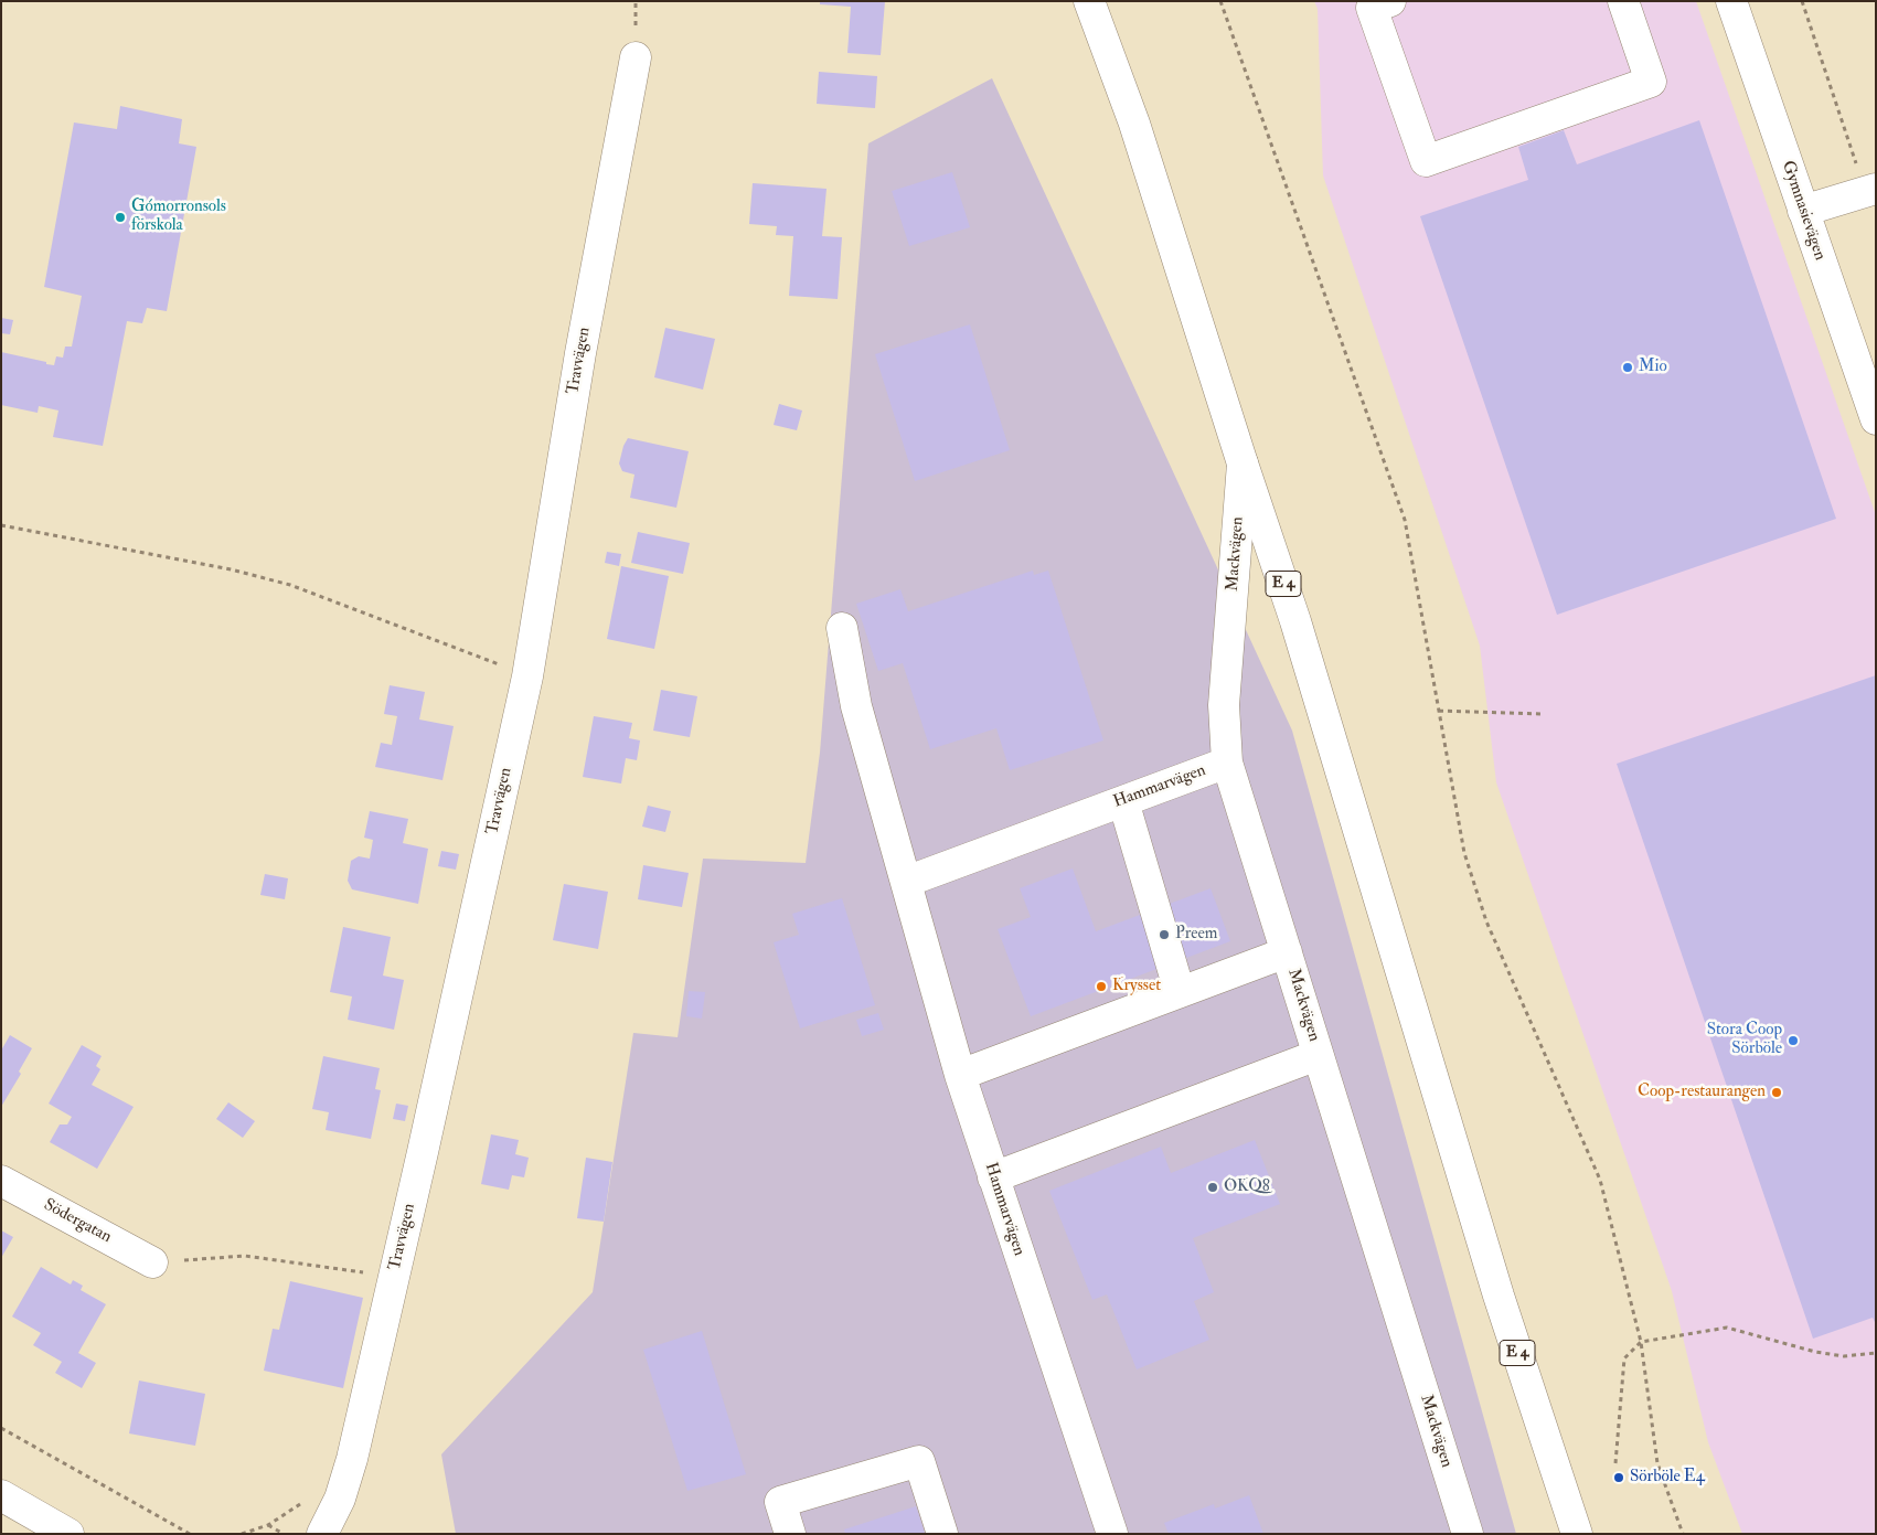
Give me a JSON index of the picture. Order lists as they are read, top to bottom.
{
  "streets": {
    "main road": [
      "Gymnasievägen",
      "Travvägen",
      "Mackvägen",
      "E 4",
      "Hammarvägen",
      "Södergatan"
    ]
  },
  "crossings": [
    ["Mackvägen", "E 4"],
    ["Mackvägen", "Hammarvägen"]
  ],
  "places": [
    "Gómorronsols förskola",
    "Mio",
    "Preem",
    "Krysset",
    "Stora Coop Sörböle",
    "Coop-restaurangen",
    "OKQ8",
    "Sörböle E4"
  ]
}
